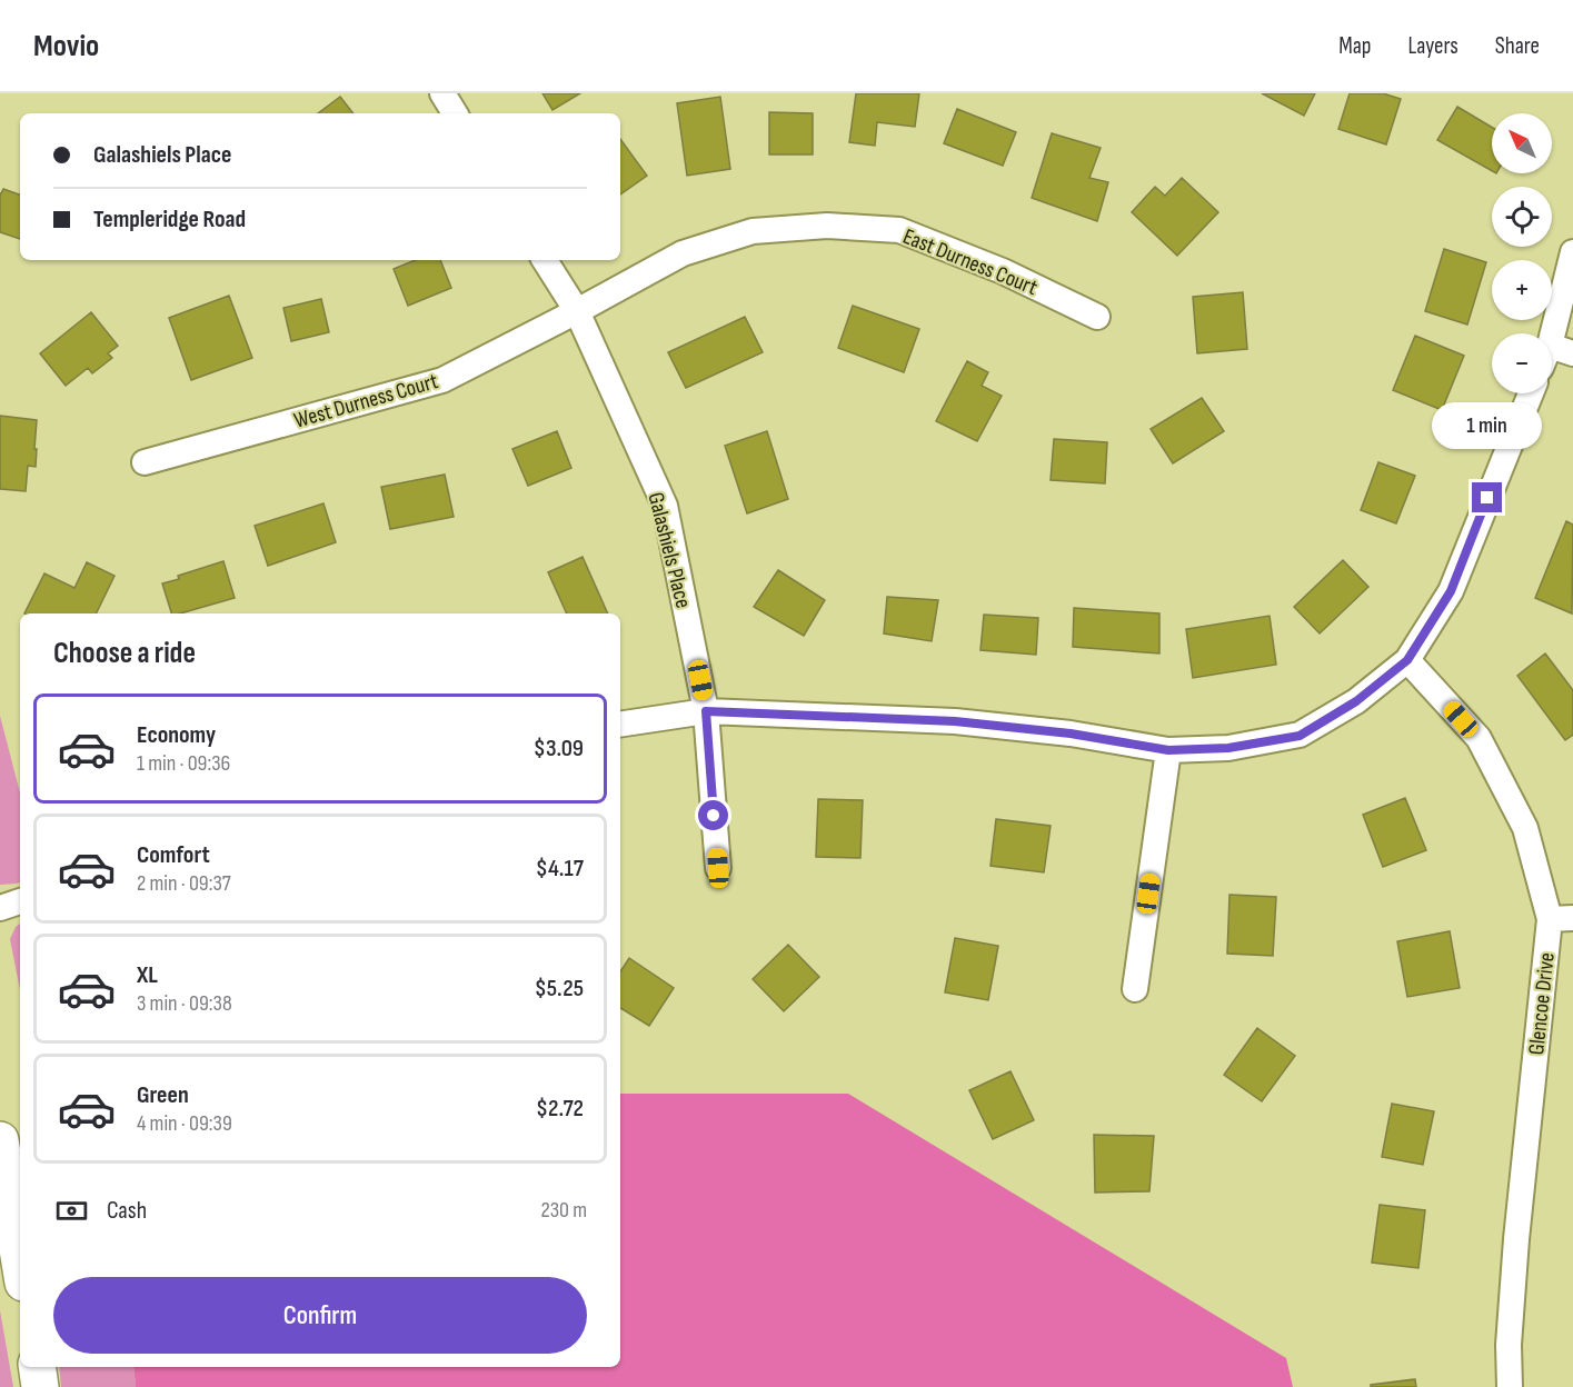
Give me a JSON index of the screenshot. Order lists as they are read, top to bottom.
{
  "streets": {
    "street": [
      "East Durness Court",
      "West Durness Court",
      "Galashiels Place",
      "Glencoe Drive"
    ]
  },
  "crossings": [
    ["East Durness Court", "West Durness Court"],
    ["East Durness Court", "Galashiels Place"],
    ["West Durness Court", "Galashiels Place"]
  ],
  "north": "top left",
  "page": {
    "header": "Movio",
    "nav": ["Map", "Layers", "Share"],
    "map_buttons": ["+", "−"],
    "banner": ["Galashiels Place", "Templeridge Road"],
    "bubble": "1 min",
    "heading": "Choose a ride",
    "list": [
      {
        "name": "Economy",
        "note": "1 min · 09:36",
        "value": "$3.09"
      },
      {
        "name": "Comfort",
        "note": "2 min · 09:37",
        "value": "$4.17"
      },
      {
        "name": "XL",
        "note": "3 min · 09:38",
        "value": "$5.25"
      },
      {
        "name": "Green",
        "note": "4 min · 09:39",
        "value": "$2.72"
      }
    ],
    "pay": ["Cash", "230 m"],
    "buttons": "Confirm"
  }
}
